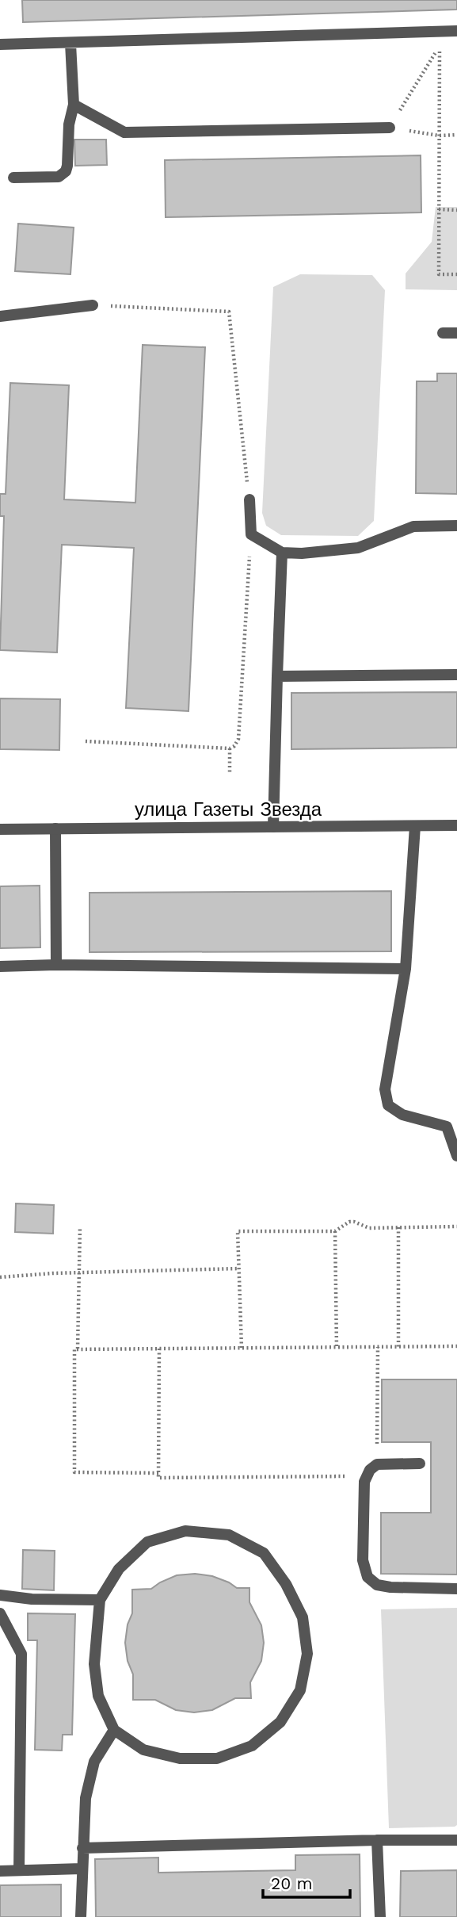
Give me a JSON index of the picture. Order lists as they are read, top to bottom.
{
  "streets": {
    "street": ["улица Газеты Звезда"]
  },
  "scale_bar": "20 m"
}
